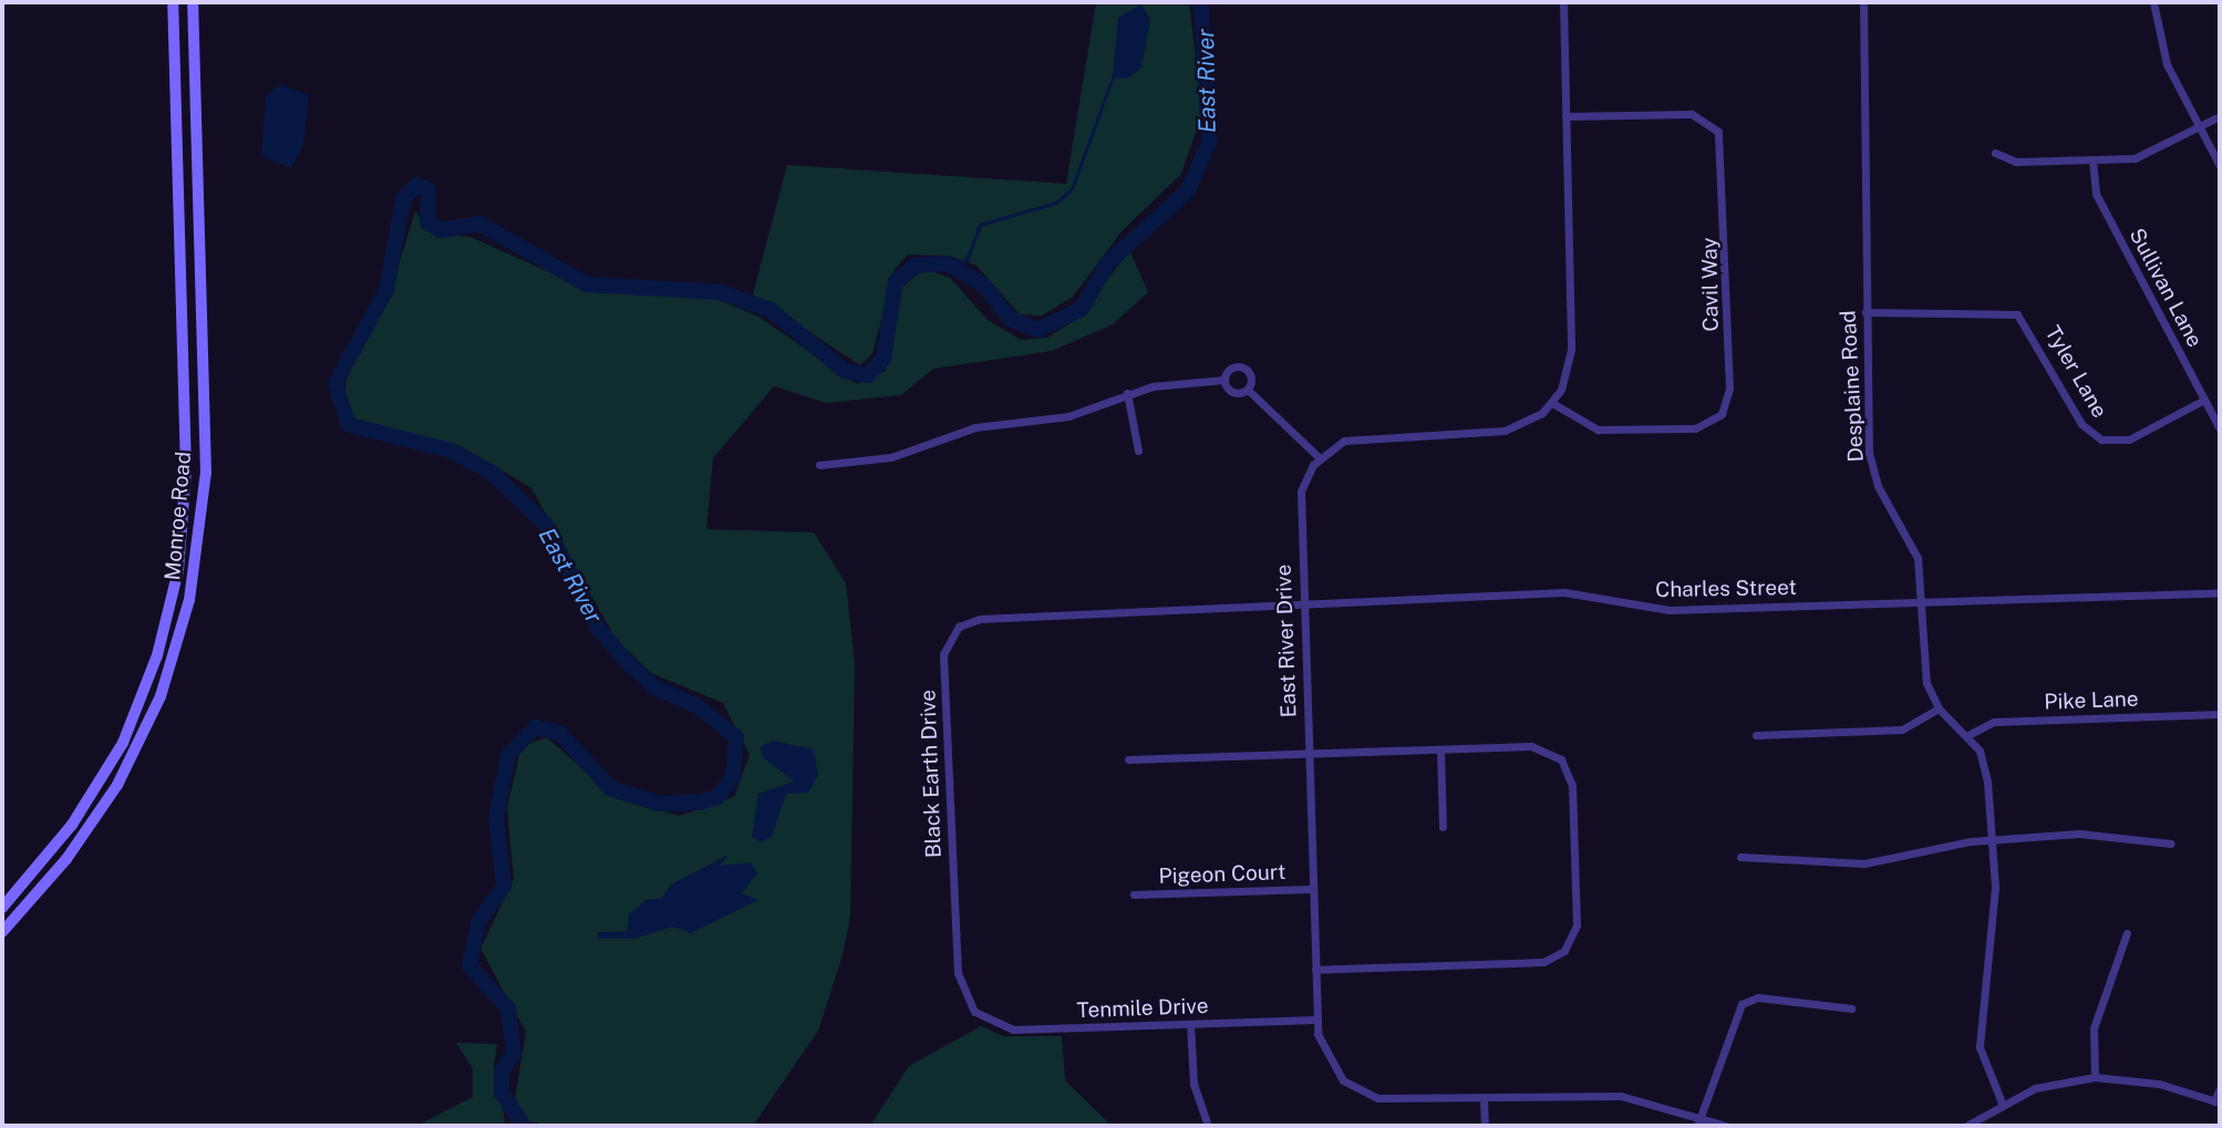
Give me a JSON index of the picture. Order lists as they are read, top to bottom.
{
  "streets": {
    "main road": ["Monroe Road"],
    "street": [
      "Cavil Way",
      "Sullivan Lane",
      "Tyler Lane",
      "Desplaine Road",
      "Charles Street",
      "East River Drive",
      "Pike Lane",
      "Black Earth Drive",
      "Pigeon Court",
      "Tenmile Drive"
    ]
  },
  "crossings": [
    ["Sullivan Lane", "Tyler Lane"],
    ["Tyler Lane", "Desplaine Road"],
    ["Desplaine Road", "Charles Street"],
    ["Desplaine Road", "Pike Lane"],
    ["Charles Street", "East River Drive"],
    ["Charles Street", "Black Earth Drive"],
    ["East River Drive", "Pigeon Court"],
    ["East River Drive", "Tenmile Drive"],
    ["Black Earth Drive", "Tenmile Drive"]
  ],
  "water": ["East River"]
}
